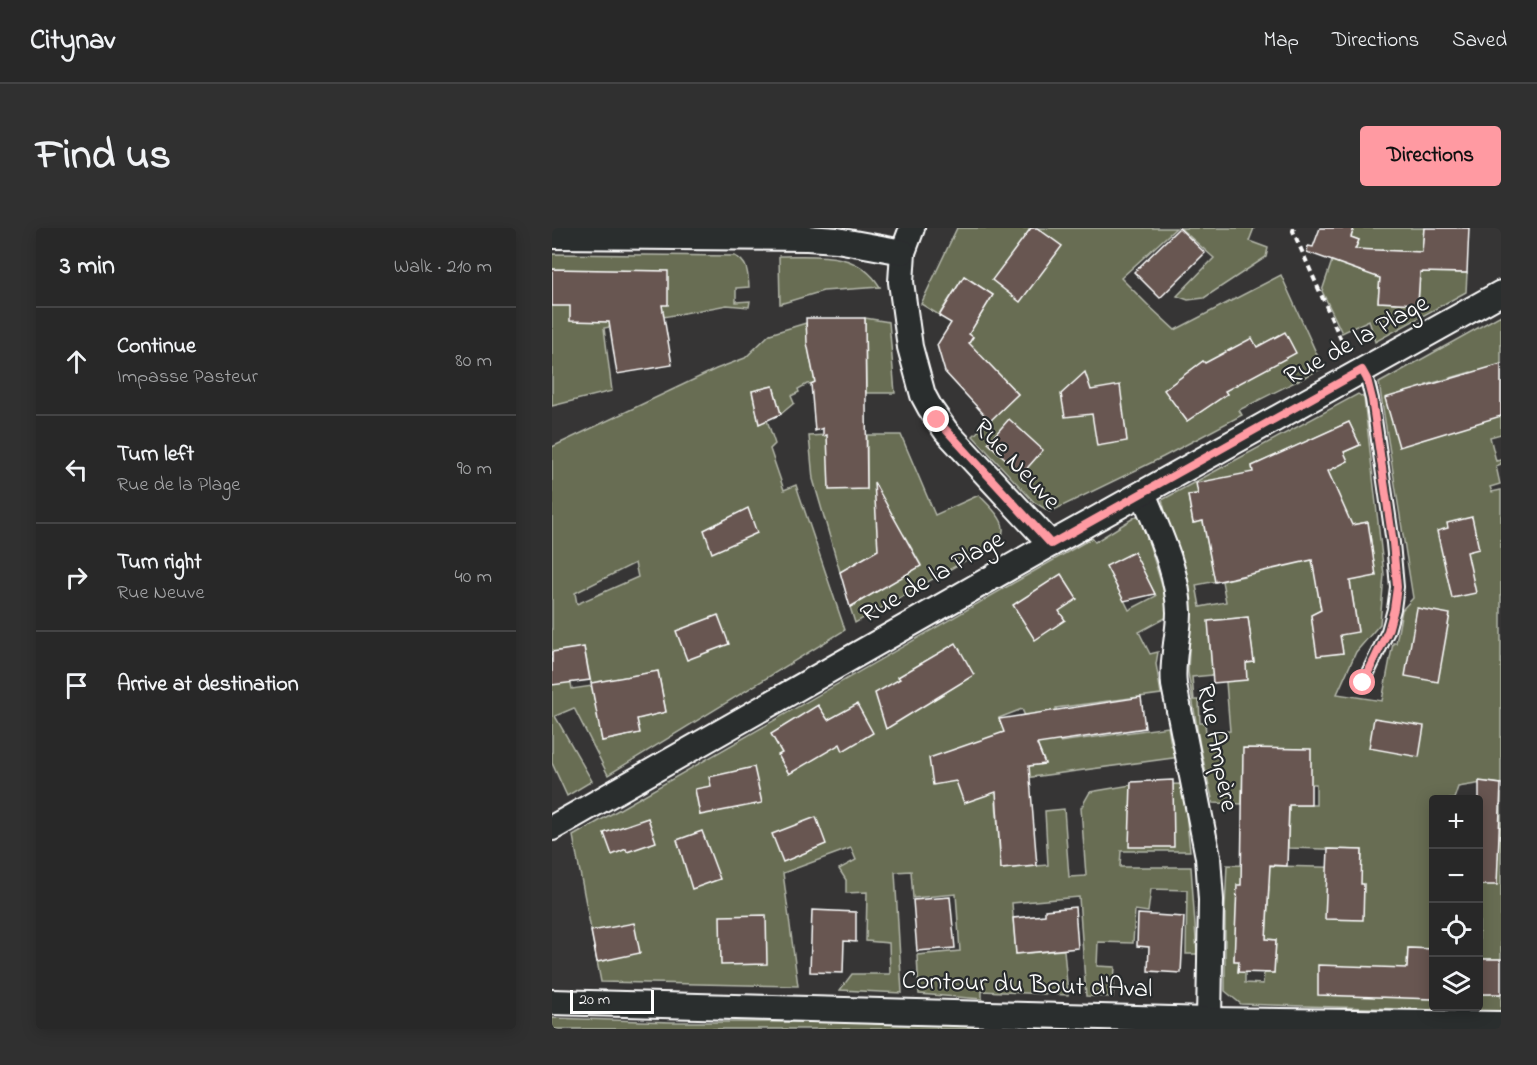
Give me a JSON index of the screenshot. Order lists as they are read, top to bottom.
{
  "streets": {
    "street": [
      "Rue de la Plage",
      "Rue Neuve",
      "Rue Ampère",
      "Contour du Bout d'Aval"
    ]
  },
  "crossings": [
    ["Rue de la Plage", "Rue Neuve"],
    ["Rue de la Plage", "Rue Ampère"],
    ["Rue Ampère", "Contour du Bout d'Aval"]
  ],
  "scale_bar": "20 m",
  "page": {
    "header": "Citynav",
    "nav": ["Map", "Directions", "Saved"],
    "title": "Find us",
    "buttons": "Directions",
    "heading": ["3 min", "Walk · 210 m"],
    "list": [
      ["Continue", "Impasse Pasteur", "80 m"],
      ["Turn left", "Rue de la Plage", "90 m"],
      ["Turn right", "Rue Neuve", "40 m"],
      "Arrive at destination"
    ],
    "map_buttons": ["+", "−"],
    "scale": "20 m"
  }
}
